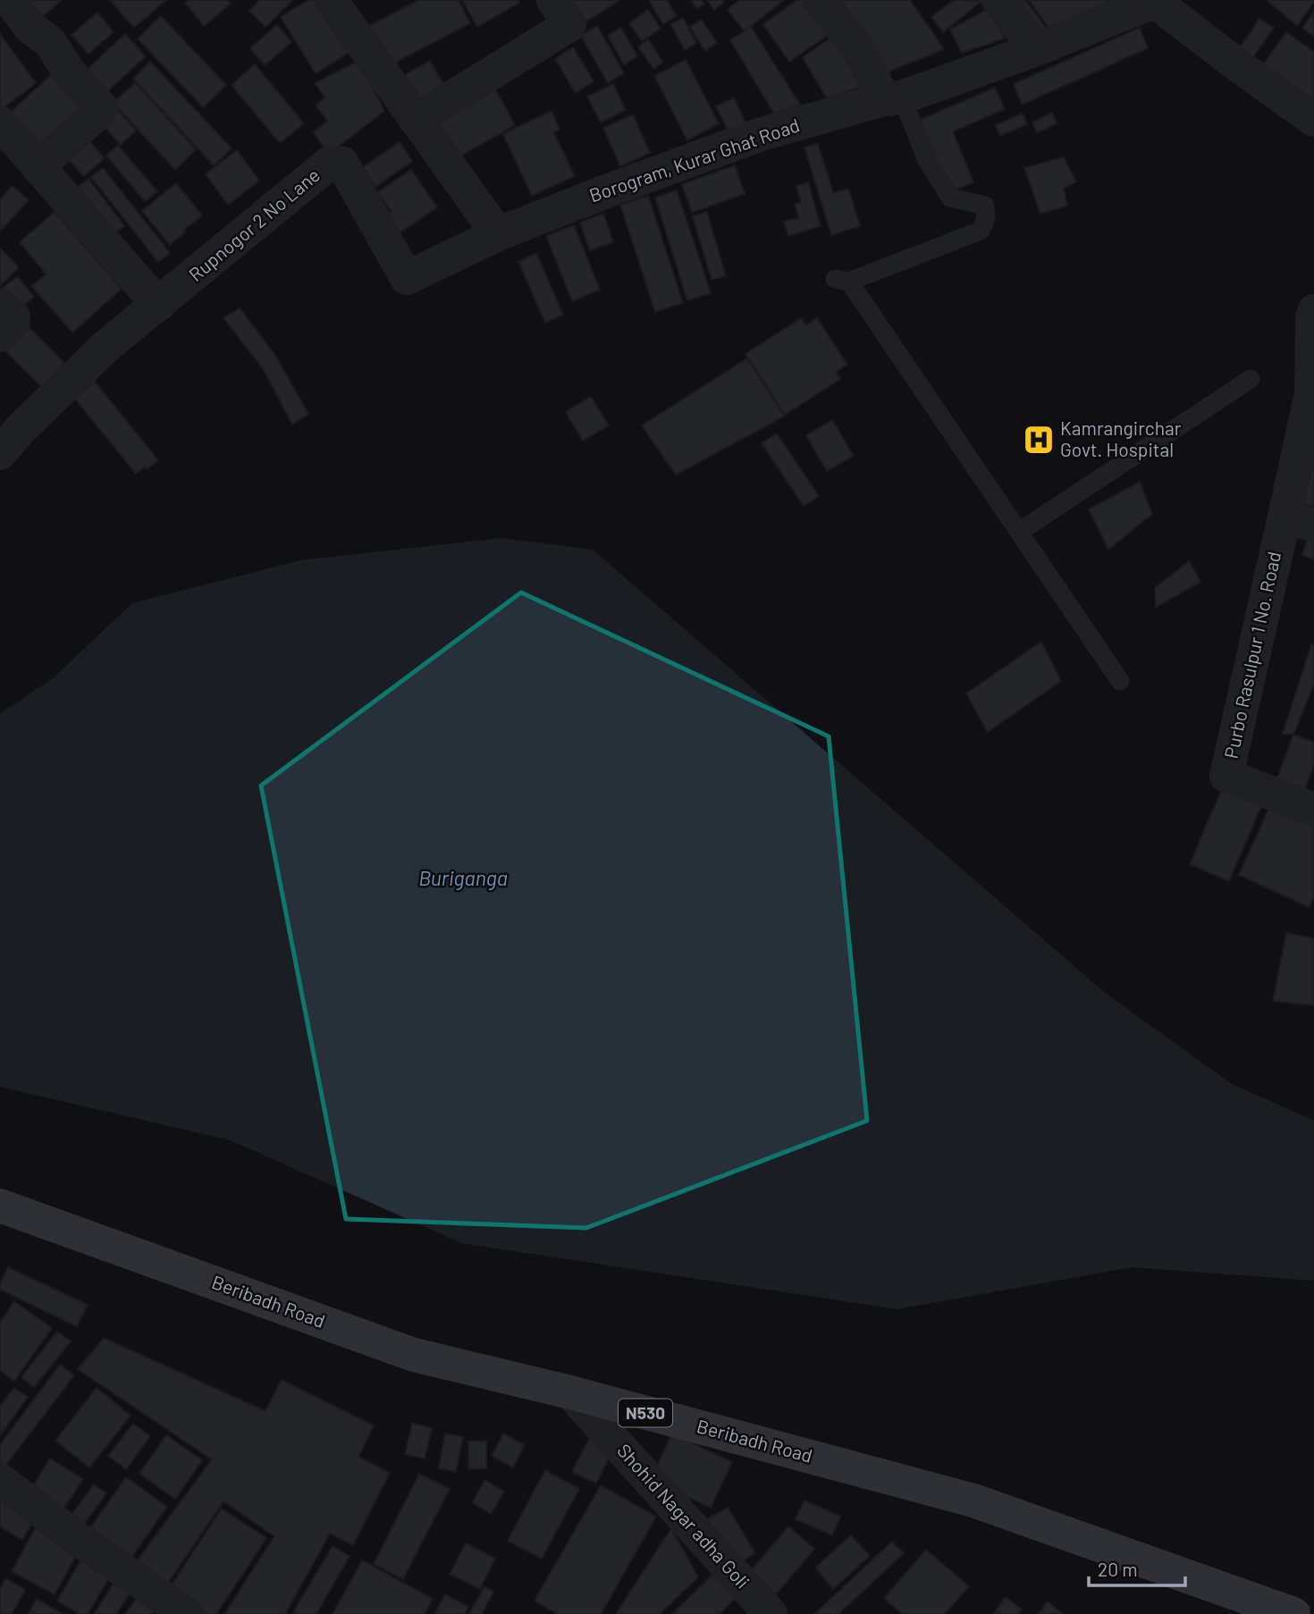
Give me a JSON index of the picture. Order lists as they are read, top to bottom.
{
  "streets": {
    "highway": ["Beribadh Road", "N530"],
    "street": [
      "Borogram, Kurar Ghat Road",
      "Rupnogor 2 No Lane",
      "Purbo Rasulpur 1 No. Road",
      "Shohid Nagar adha Goli"
    ]
  },
  "crossings": [
    ["Borogram, Kurar Ghat Road", "Rupnogor 2 No Lane"],
    ["Beribadh Road", "Shohid Nagar adha Goli"]
  ],
  "water": ["Buriganga"],
  "places": {
    "hospital": ["Kamrangirchar Govt. Hospital"]
  },
  "scale_bar": "20 m"
}
